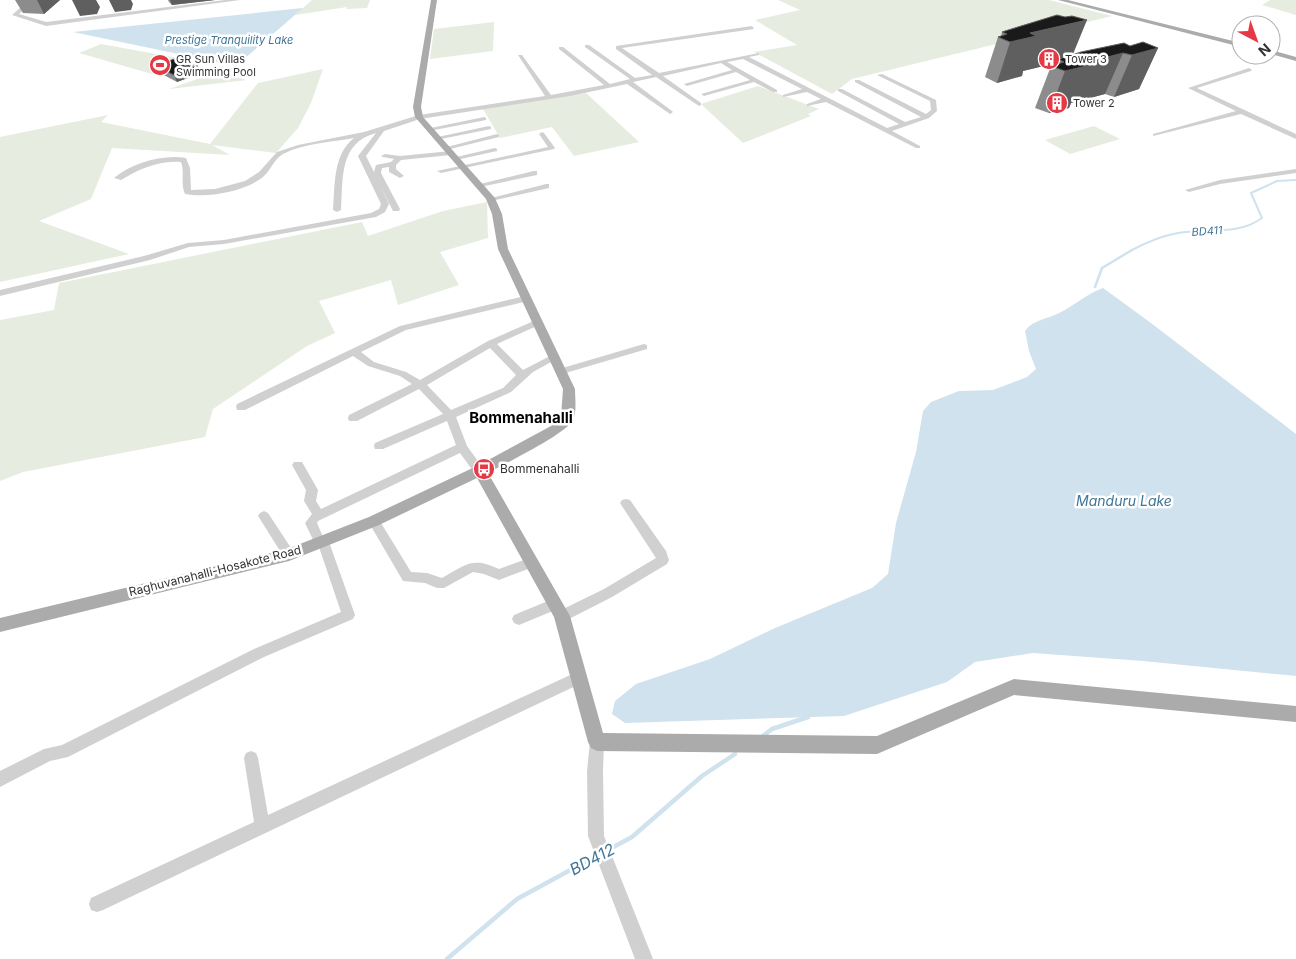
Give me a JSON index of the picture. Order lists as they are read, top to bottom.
{
  "streets": {
    "main road": ["Raghuvanahalli-Hosakote Road"]
  },
  "districts": ["Bommenahalli"],
  "water": [
    "Prestige Tranquility Lake",
    "BD411",
    "Manduru Lake",
    "BD412"
  ],
  "places": {
    "building": ["Tower 3", "Tower 2"],
    "sports": ["GR Sun Villas Swimming Pool"],
    "bus stop": ["Bommenahalli"]
  },
  "north": "bottom right"
}
